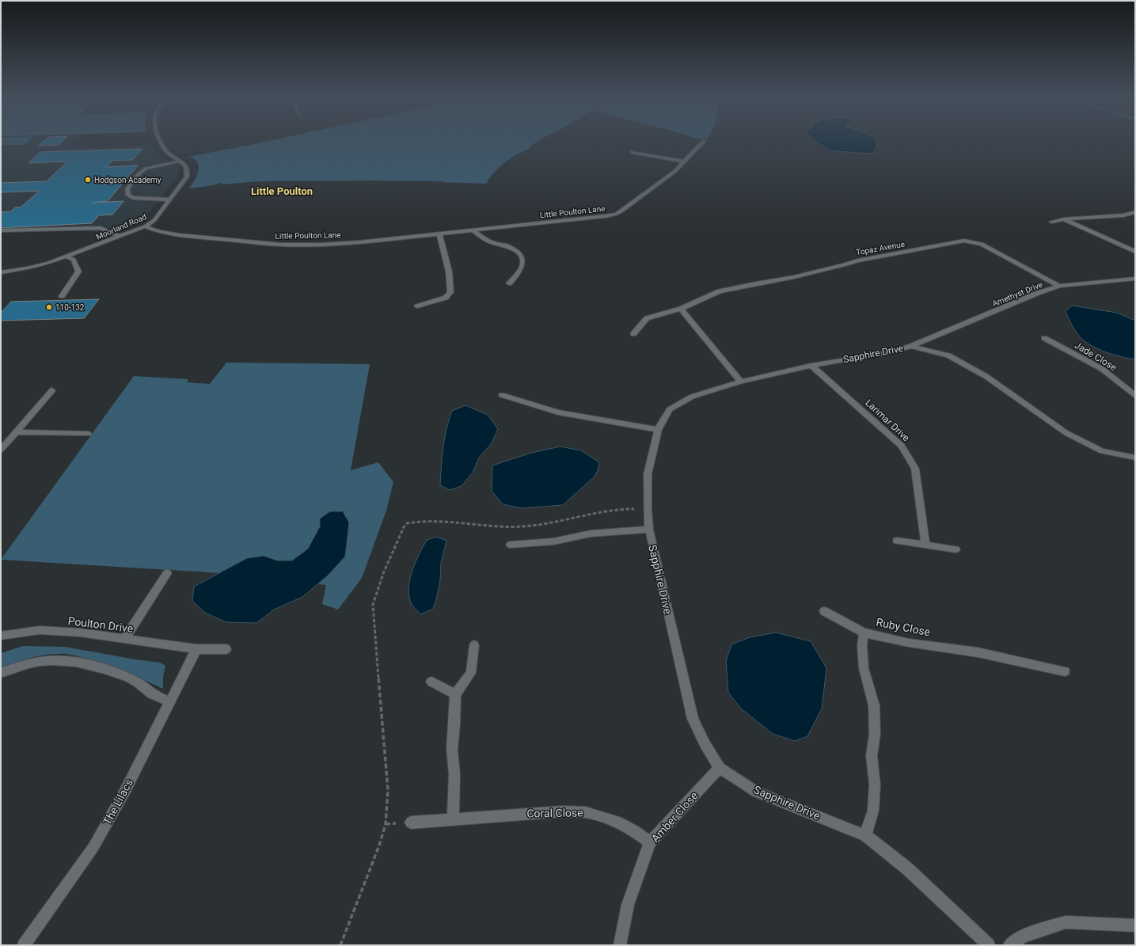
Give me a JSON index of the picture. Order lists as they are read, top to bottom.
{
  "streets": {
    "street": [
      "Little Poulton Lane",
      "Moorland Road",
      "Topaz Avenue",
      "Amethyst Drive",
      "Sapphire Drive",
      "Jade Close",
      "Larimar Drive",
      "Poulton Drive",
      "Ruby Close",
      "The Lilacs",
      "Coral Close",
      "Amber Close"
    ]
  },
  "crossings": [
    ["Little Poulton Lane", "Moorland Road"],
    ["Topaz Avenue", "Amethyst Drive"],
    ["Amethyst Drive", "Sapphire Drive"],
    ["Sapphire Drive", "Larimar Drive"],
    ["Sapphire Drive", "Ruby Close"],
    ["Sapphire Drive", "Amber Close"],
    ["Poulton Drive", "The Lilacs"],
    ["Coral Close", "Amber Close"]
  ],
  "districts": ["Little Poulton"],
  "places": ["Hodgson Academy", "110-132"]
}
